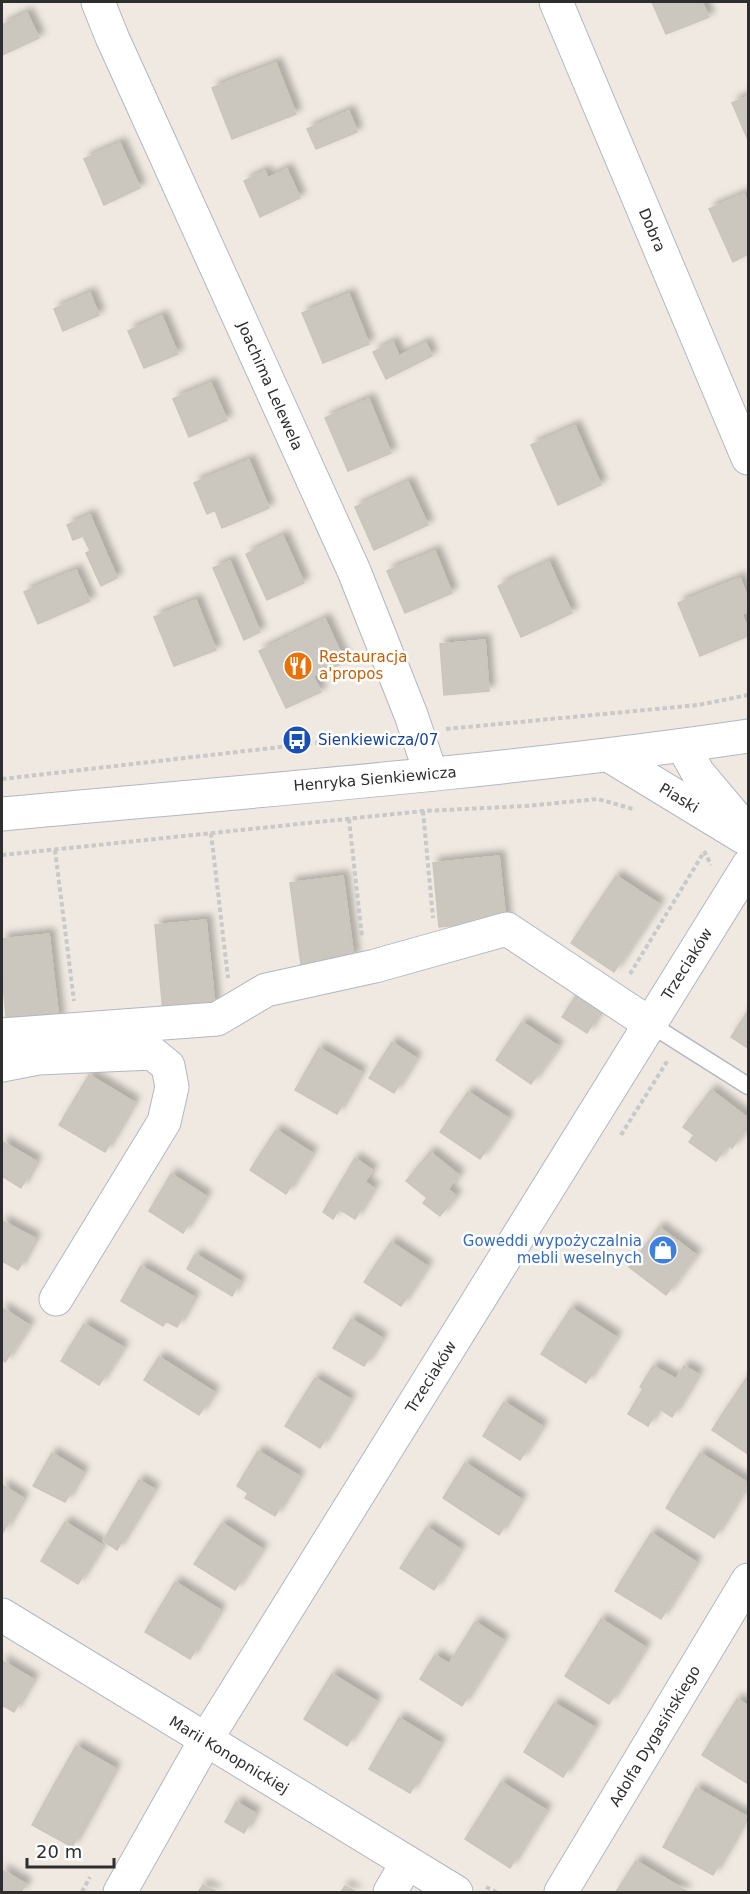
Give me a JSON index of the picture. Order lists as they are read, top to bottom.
{
  "streets": {
    "street": [
      "Dobra",
      "Joachima Lelewela",
      "Henryka Sienkiewicza",
      "Piaski",
      "Trzeciaków",
      "Adolfa Dygasińskiego",
      "Marii Konopnickiej"
    ]
  },
  "crossings": [
    ["Joachima Lelewela", "Henryka Sienkiewicza"],
    ["Henryka Sienkiewicza", "Piaski"],
    ["Trzeciaków", "Marii Konopnickiej"]
  ],
  "places": {
    "restaurant": ["Restauracja a'propos"],
    "bus stop": ["Sienkiewicza/07"],
    "shop": ["Goweddi wypożyczalnia mebli weselnych"]
  },
  "scale_bar": "20 m"
}
